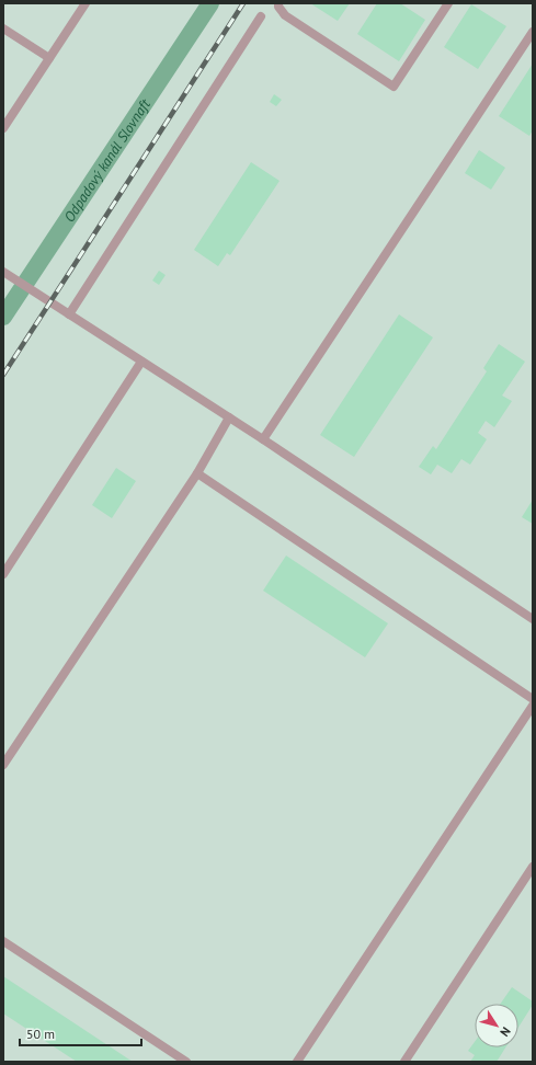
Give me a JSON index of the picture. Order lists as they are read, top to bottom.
{
  "water": ["Odpadový kanál Slovnaft"],
  "scale_bar": "50 m",
  "north": "bottom right"
}
